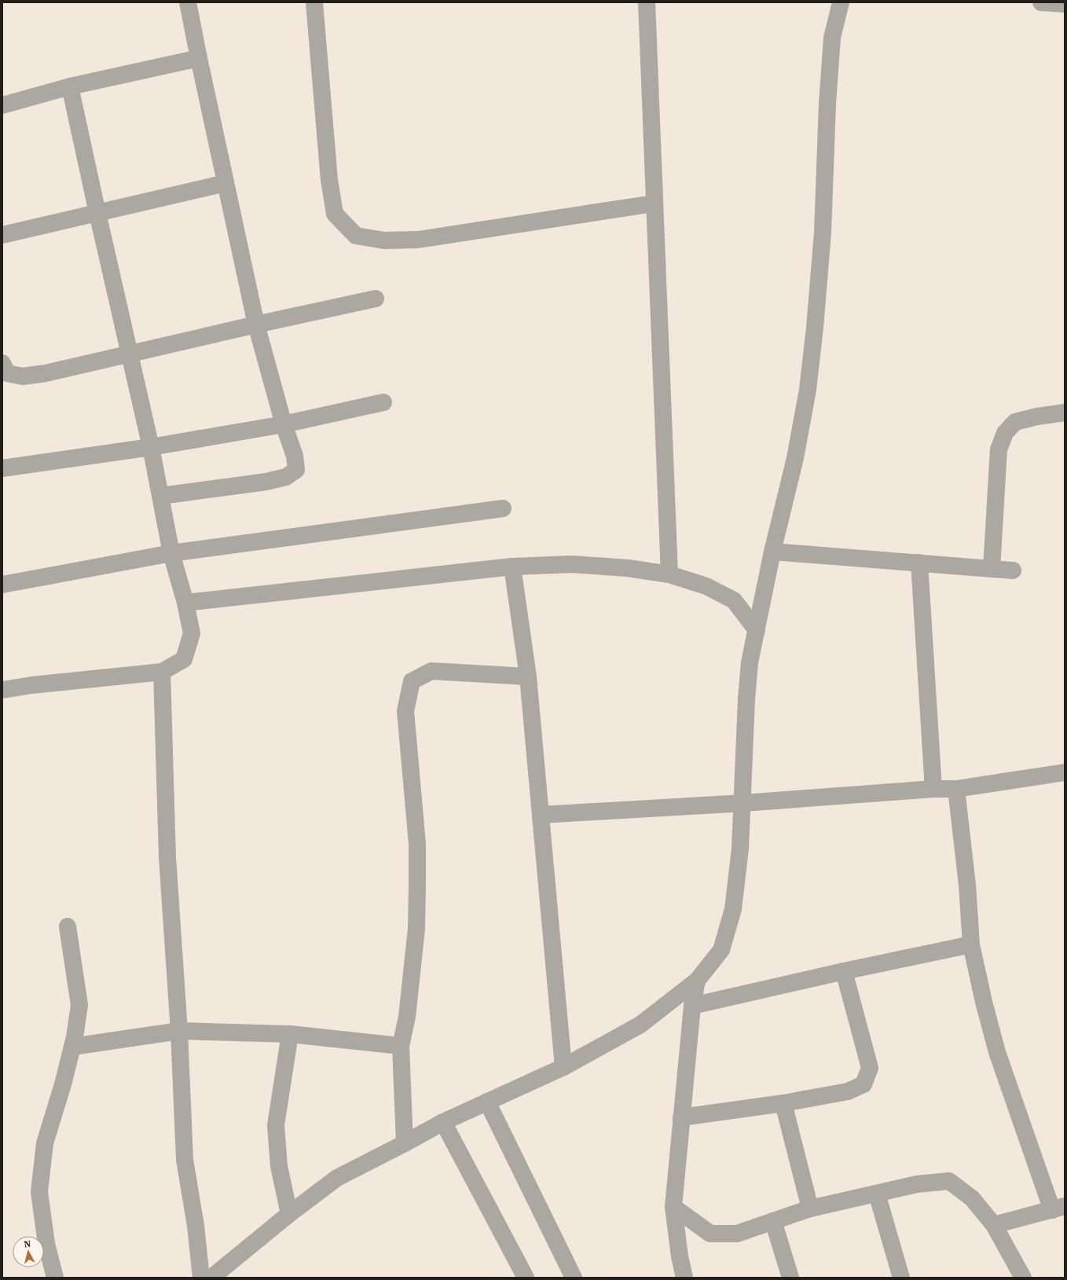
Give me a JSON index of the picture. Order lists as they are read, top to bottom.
{
  "north": "top"
}
